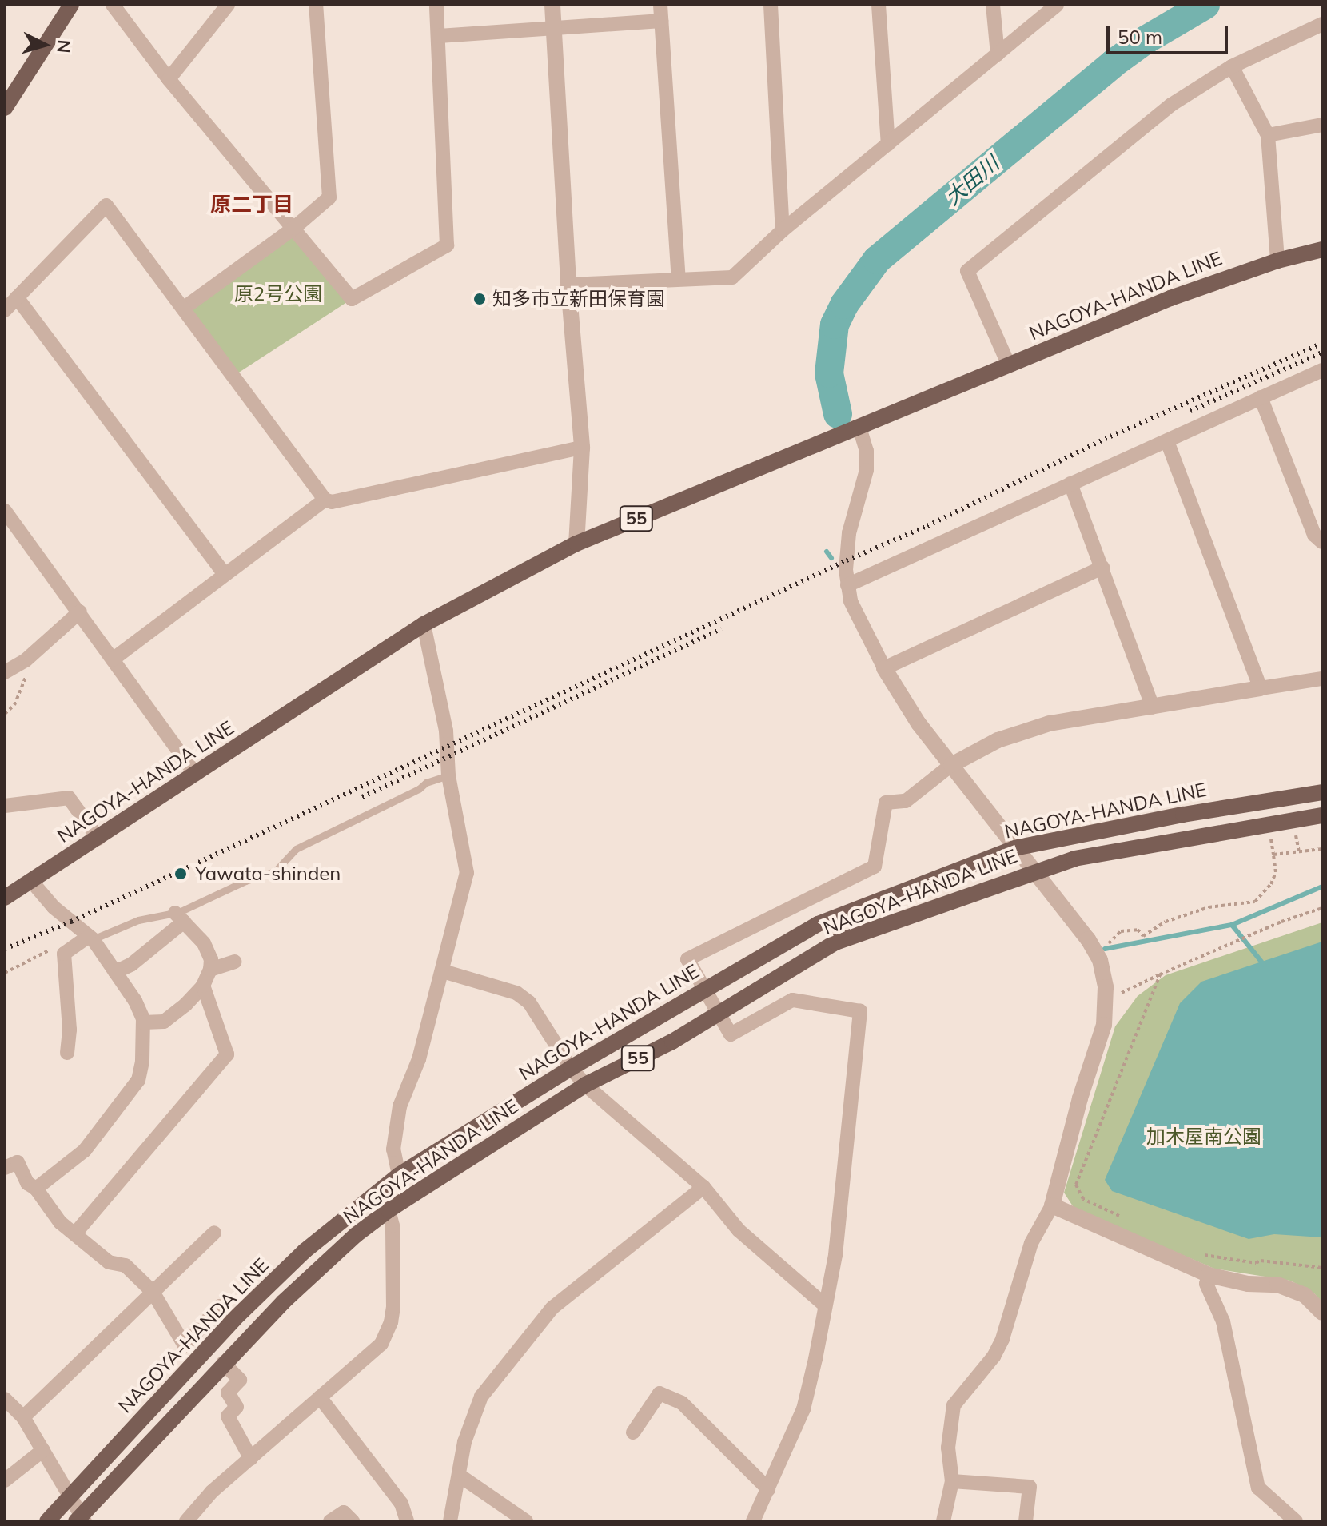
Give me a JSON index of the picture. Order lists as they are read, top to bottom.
{
  "streets": {
    "main road": ["NAGOYA-HANDA LINE", "55"]
  },
  "districts": ["原二丁目"],
  "water": ["大田川"],
  "parks": ["原2号公園", "加木屋南公園"],
  "places": ["知多市立新田保育園", "Yawata-shinden"],
  "scale_bar": "50 m",
  "north": "right"
}
